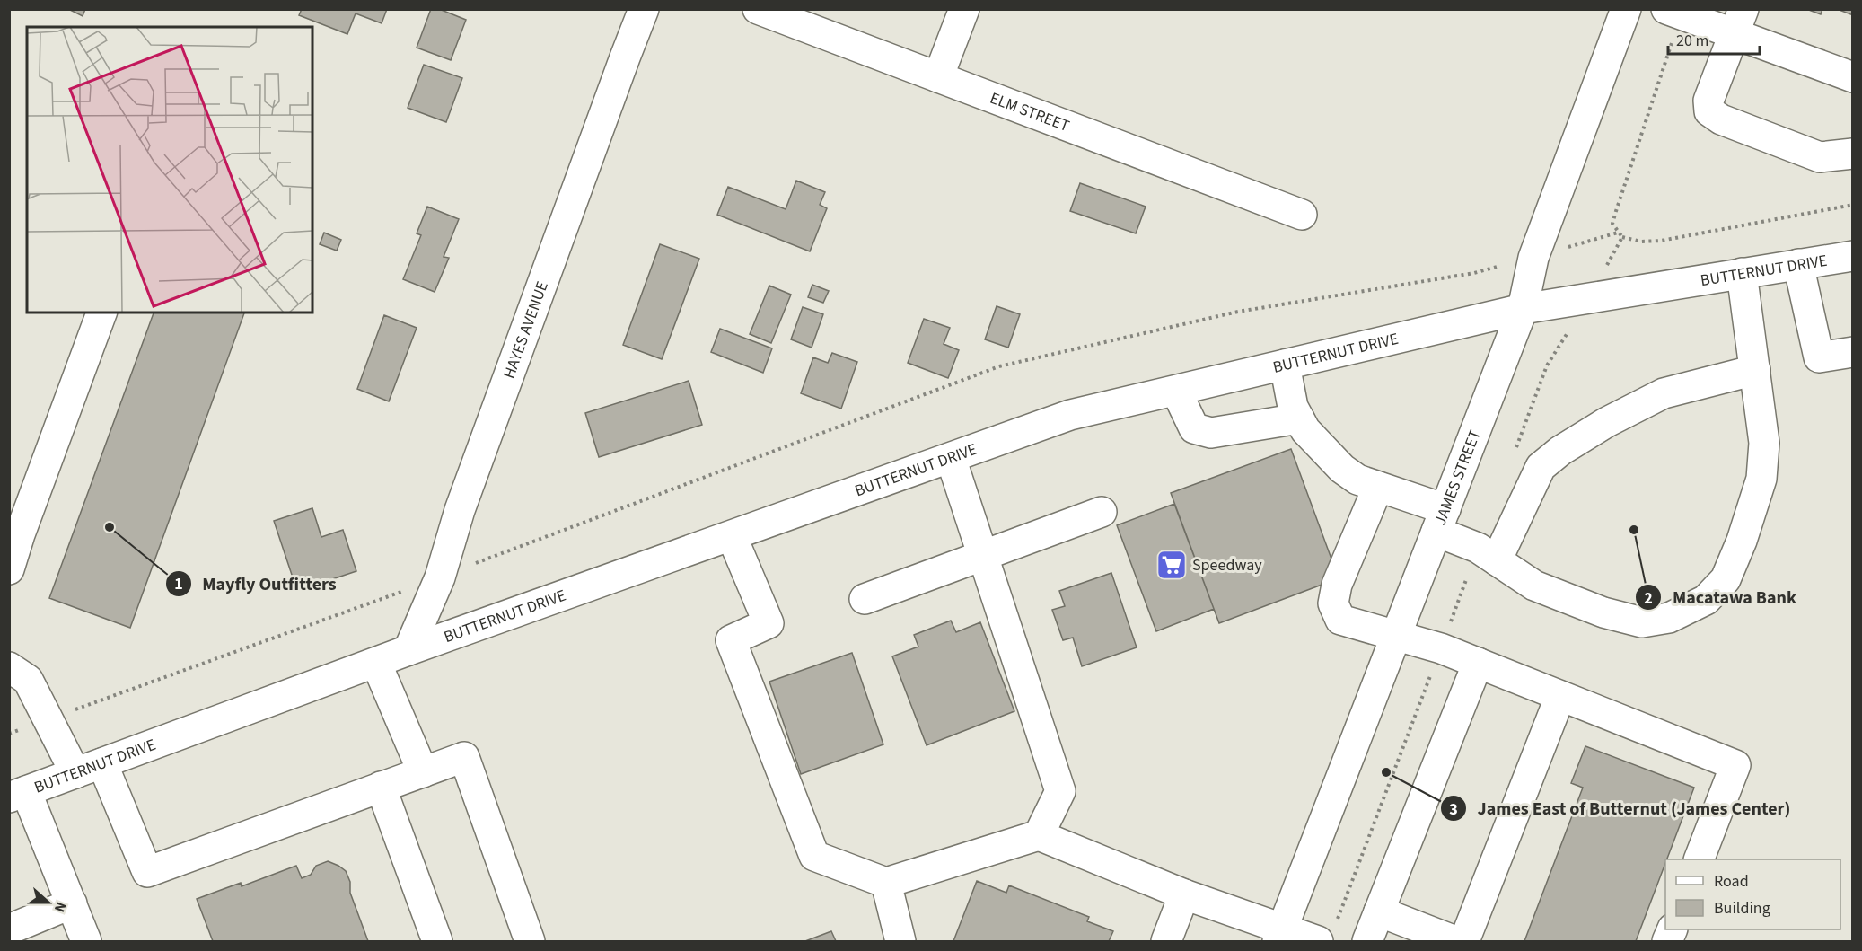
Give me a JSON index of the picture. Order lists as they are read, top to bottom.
{
  "streets": {
    "street": [
      "ELM STREET",
      "BUTTERNUT DRIVE",
      "HAYES AVENUE",
      "JAMES STREET"
    ]
  },
  "crossings": [
    ["BUTTERNUT DRIVE", "HAYES AVENUE"],
    ["BUTTERNUT DRIVE", "JAMES STREET"]
  ],
  "places": {
    "other": ["Mayfly Outfitters", "Macatawa Bank", "James East of Butternut (James Center)"],
    "supermarket": ["Speedway"]
  },
  "legend": ["Road", "Building"],
  "scale_bar": "20 m",
  "north": "right"
}
